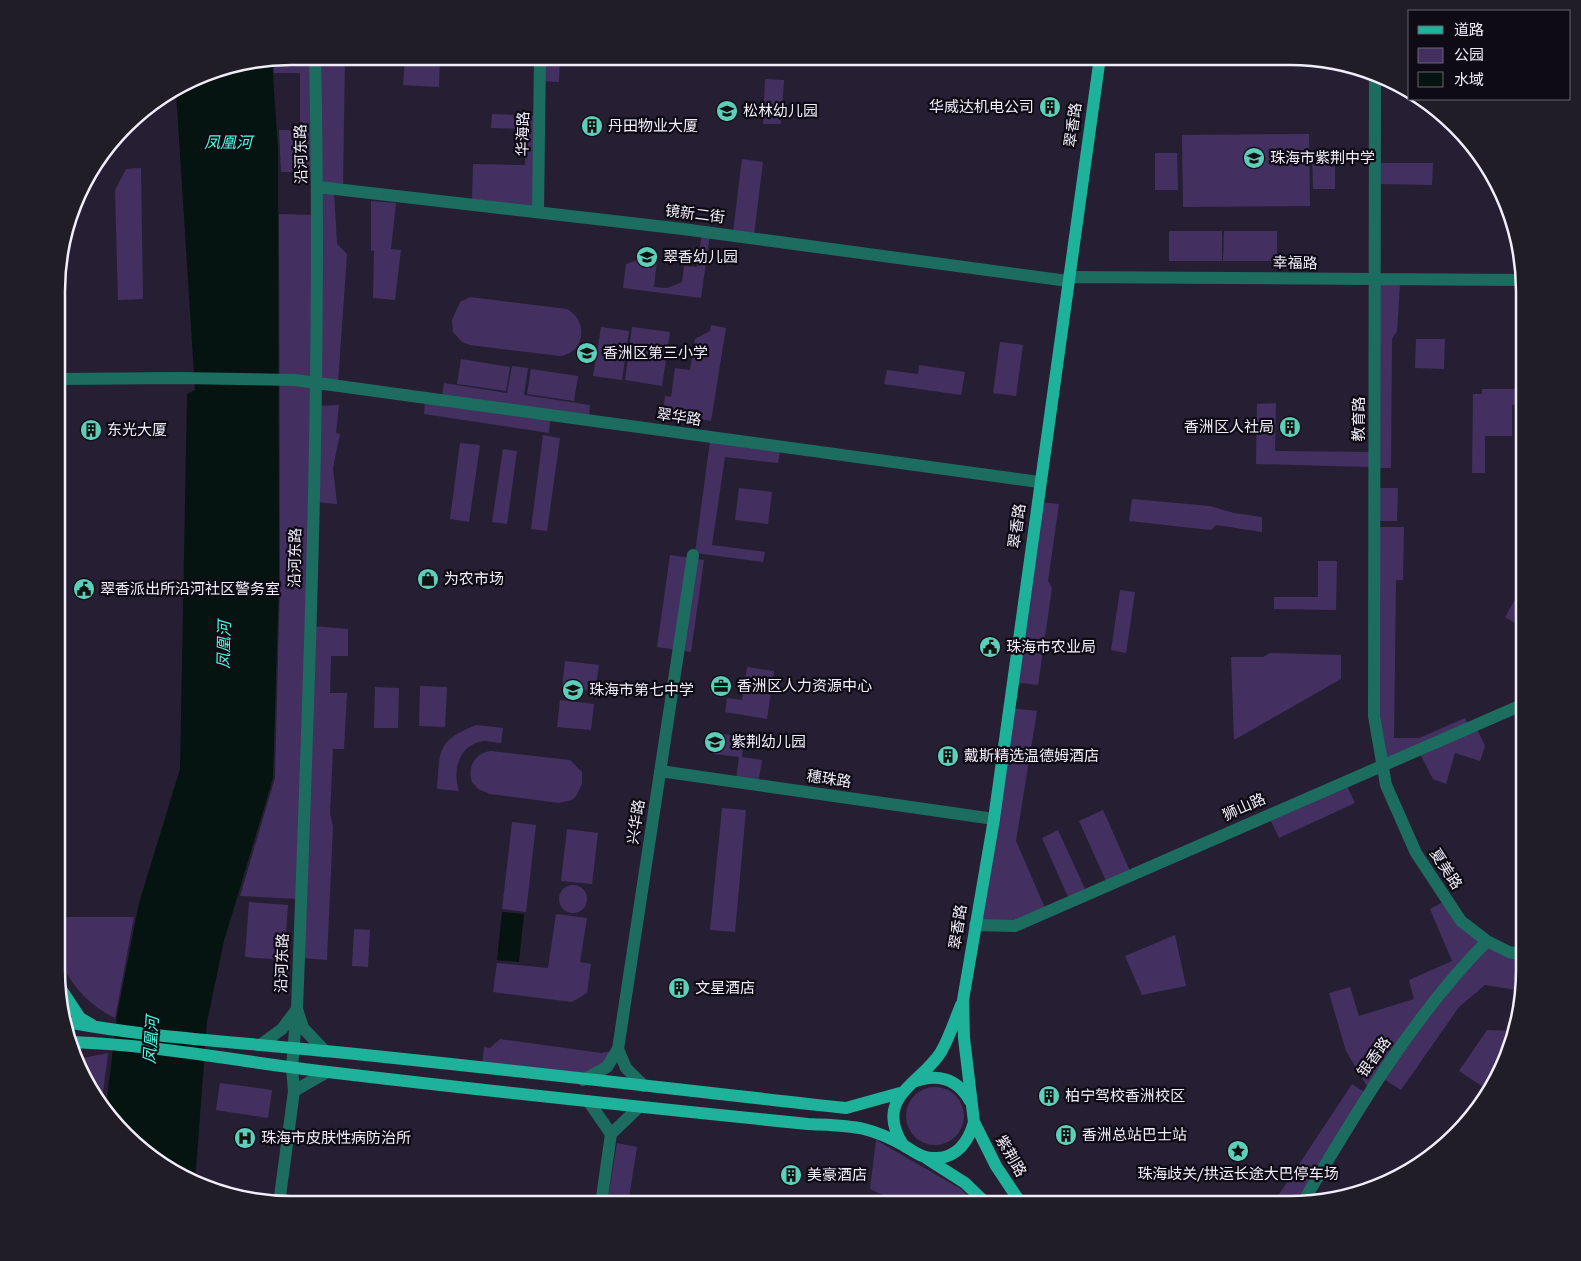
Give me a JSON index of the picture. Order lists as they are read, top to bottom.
{
  "streets": {
    "main road": ["翠香路", "紫荆路"],
    "street": [
      "华海路",
      "沿河东路",
      "镜新二街",
      "幸福路",
      "翠华路",
      "教育路",
      "穗珠路",
      "狮山路",
      "兴华路",
      "夏美路",
      "银香路"
    ]
  },
  "crossings": [
    ["翠香路", "镜新二街"],
    ["翠香路", "幸福路"],
    ["翠香路", "翠华路"],
    ["翠香路", "穗珠路"],
    ["翠香路", "狮山路"],
    ["华海路", "镜新二街"],
    ["沿河东路", "镜新二街"],
    ["沿河东路", "翠华路"],
    ["镜新二街", "幸福路"],
    ["幸福路", "教育路"],
    ["教育路", "狮山路"],
    ["教育路", "夏美路"],
    ["穗珠路", "兴华路"],
    ["狮山路", "夏美路"],
    ["夏美路", "银香路"]
  ],
  "water": ["凤凰河"],
  "places": {
    "building": [
      "华威达机电公司",
      "丹田物业大厦",
      "香洲区人社局",
      "东光大厦",
      "戴斯精选温德姆酒店",
      "文星酒店",
      "柏宁驾校香洲校区",
      "香洲总站巴士站",
      "美豪酒店"
    ],
    "school or university": [
      "松林幼儿园",
      "珠海市紫荆中学",
      "翠香幼儿园",
      "香洲区第三小学",
      "珠海市第七中学",
      "紫荆幼儿园"
    ],
    "shop": ["为农市场"],
    "public building": ["翠香派出所沿河社区警务室", "珠海市农业局"],
    "office": ["香洲区人力资源中心"],
    "hospital": ["珠海市皮肤性病防治所"],
    "place": ["珠海歧关/拱运长途大巴停车场"]
  },
  "legend": ["道路", "公园", "水域"]
}
